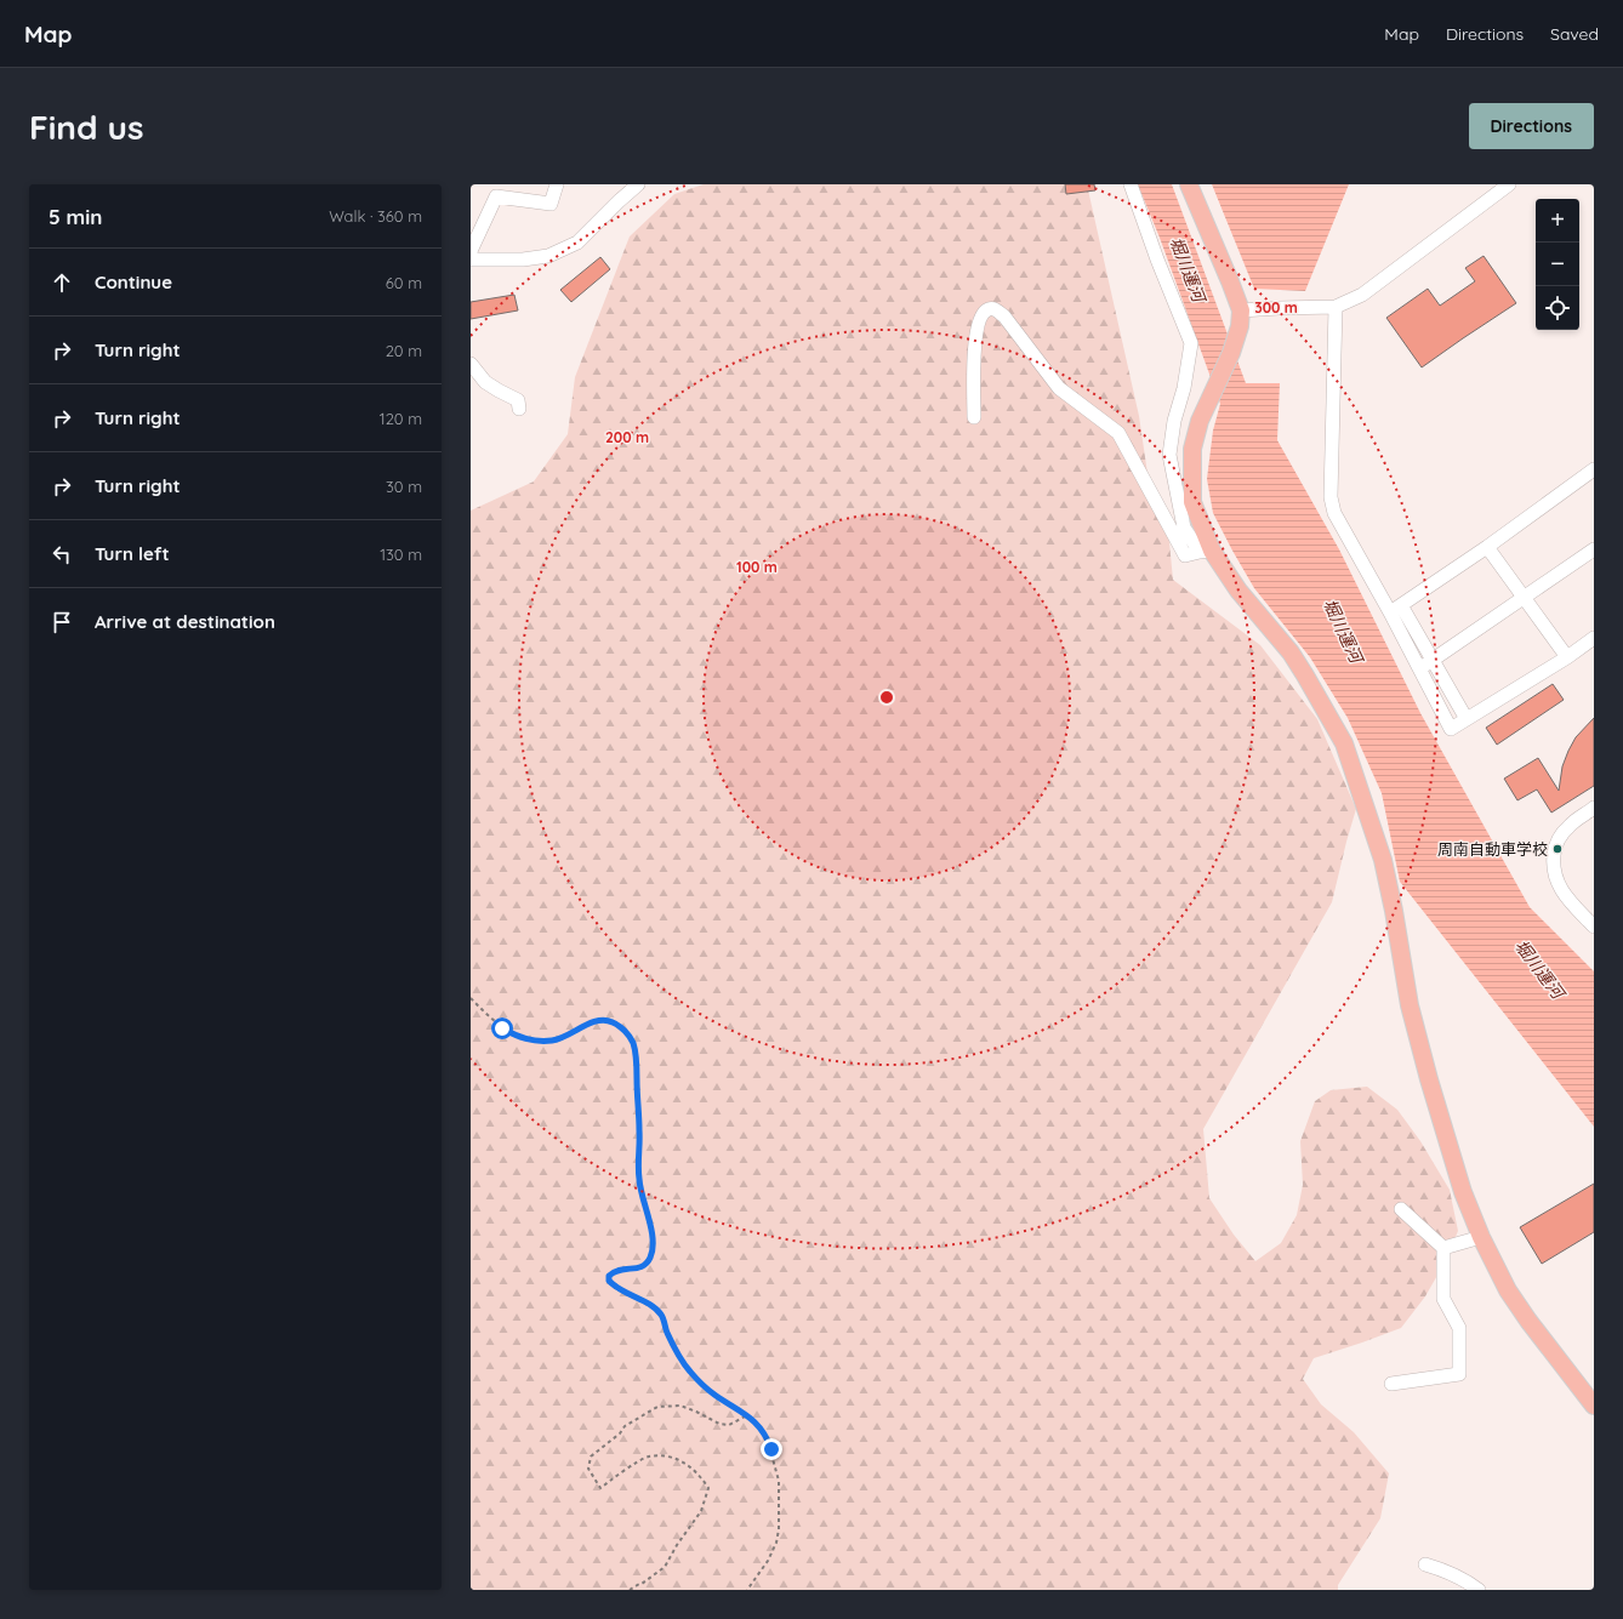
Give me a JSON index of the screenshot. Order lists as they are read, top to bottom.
{
  "water": ["堀川運河"],
  "places": ["周南自動車学校"],
  "page": {
    "header": "Map",
    "nav": ["Map", "Directions", "Saved"],
    "buttons": "Directions",
    "title": "Find us",
    "heading": ["5 min", "Walk · 360 m"],
    "map_buttons": ["+", "−"],
    "list": [
      ["Continue", "60 m"],
      ["Turn right", "20 m"],
      ["Turn right", "120 m"],
      ["Turn right", "30 m"],
      ["Turn left", "130 m"],
      "Arrive at destination"
    ]
  },
  "rings": ["300 m", "200 m", "100 m"]
}
